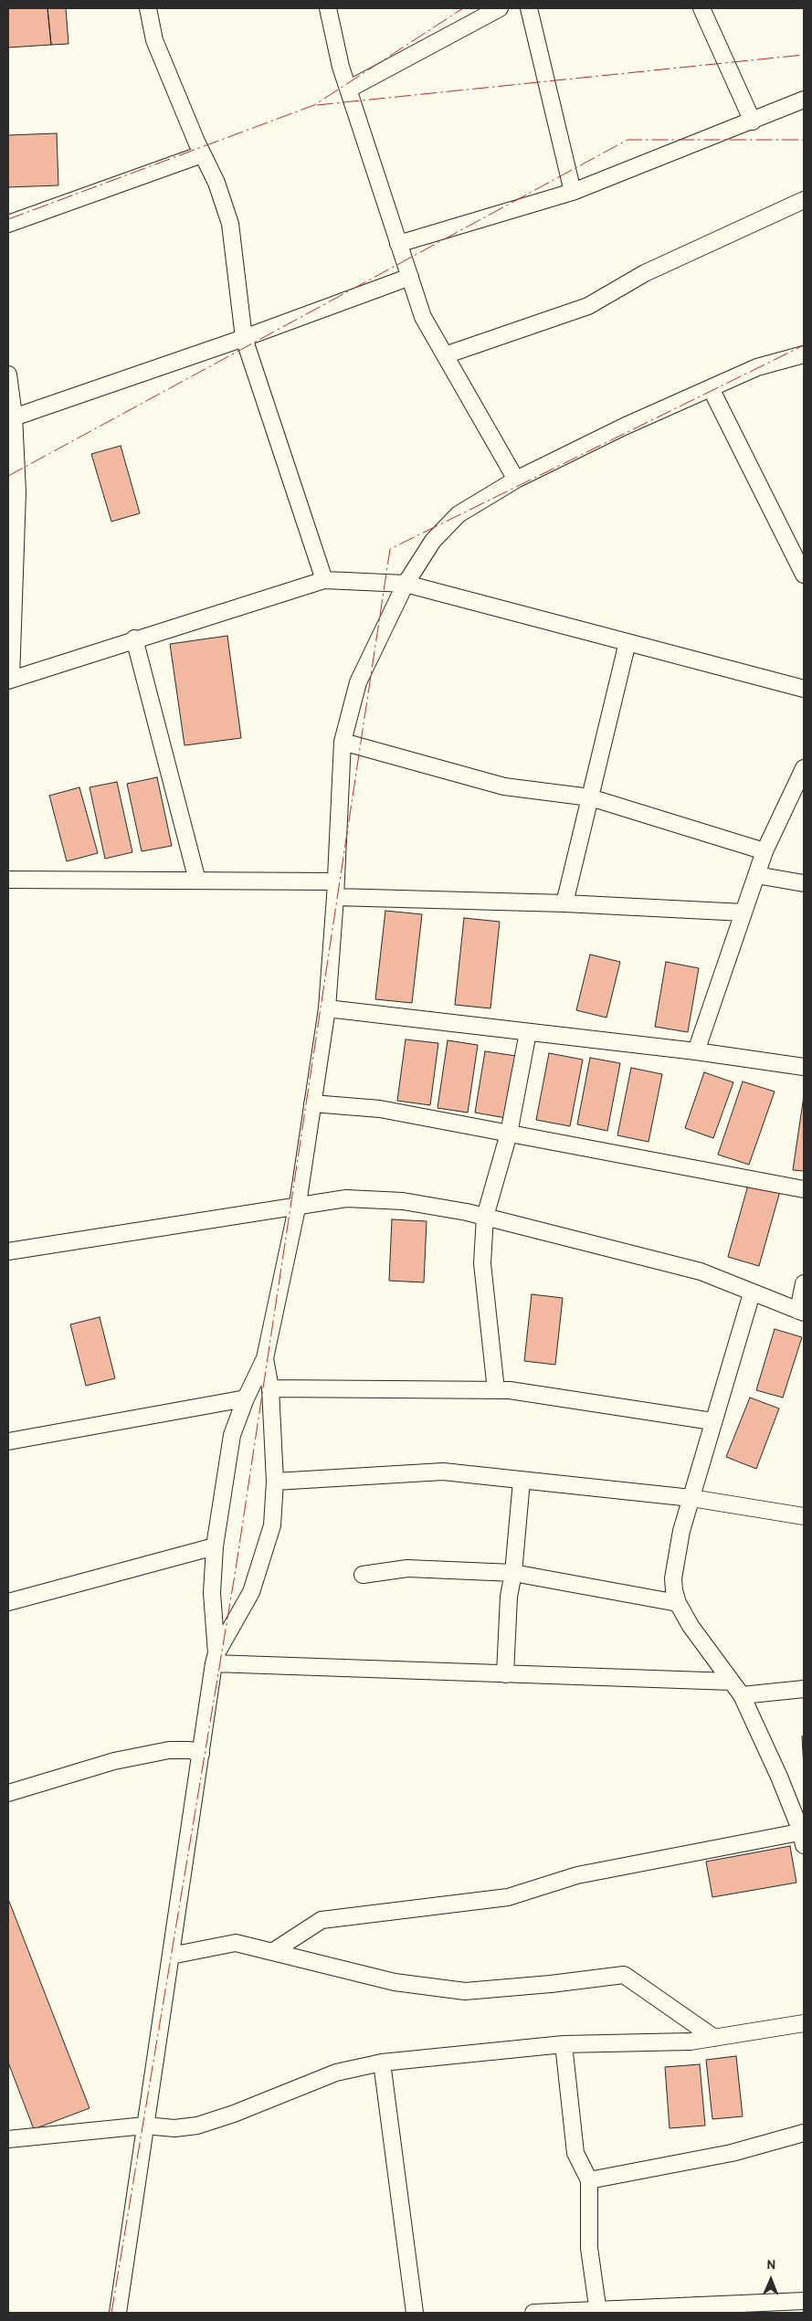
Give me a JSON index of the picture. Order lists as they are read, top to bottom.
{
  "north": "top"
}
